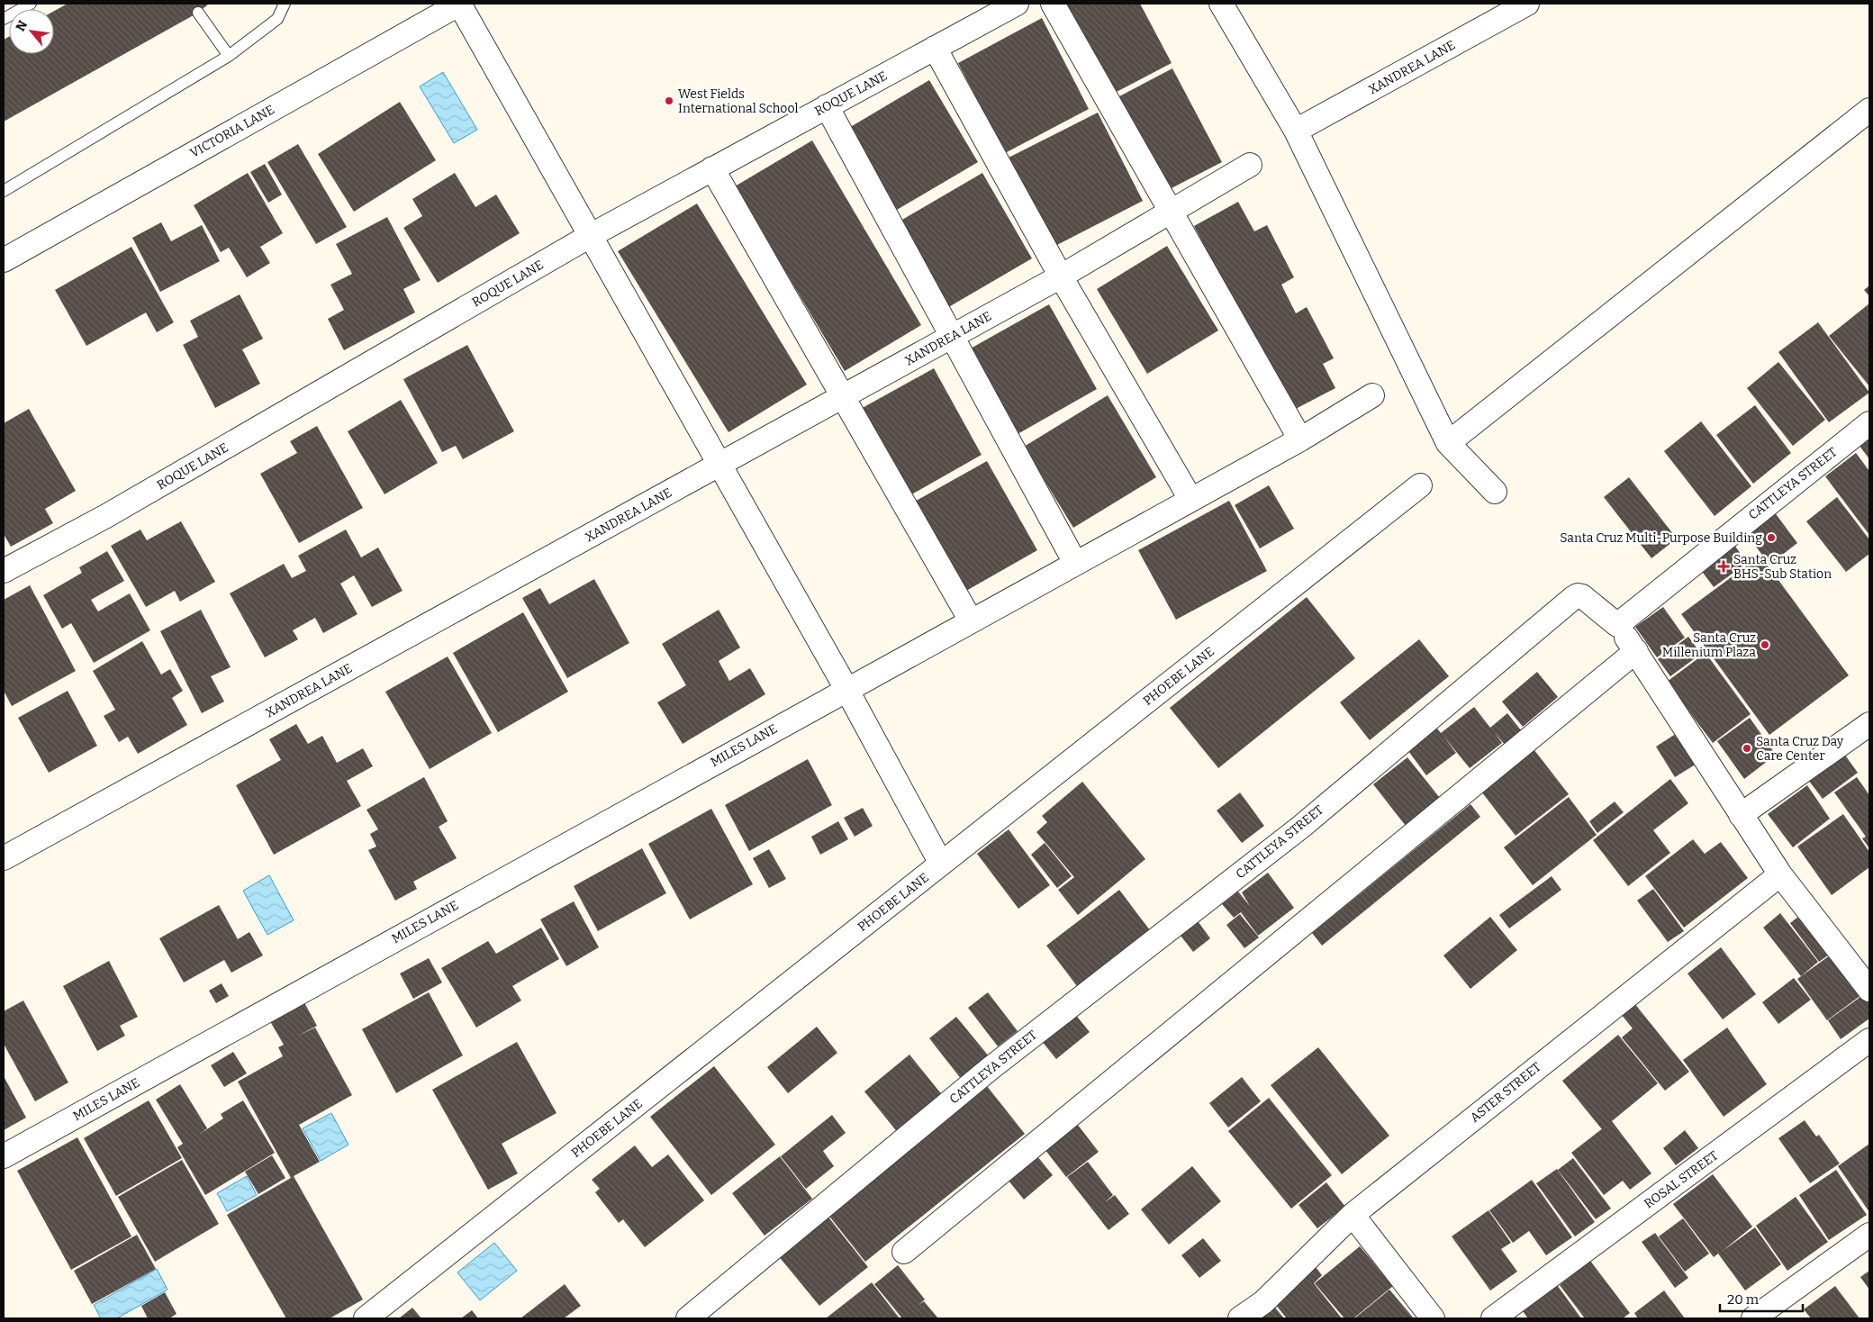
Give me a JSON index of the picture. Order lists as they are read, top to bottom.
{
  "streets": {
    "street": [
      "XANDREA LANE",
      "ROQUE LANE",
      "VICTORIA LANE",
      "CATTLEYA STREET",
      "PHOEBE LANE",
      "MILES LANE",
      "ASTER STREET",
      "ROSAL STREET"
    ]
  },
  "places": {
    "other": [
      "West Fields International School",
      "Santa Cruz Multi-Purpose Building",
      "Santa Cruz Millenium Plaza",
      "Santa Cruz Day Care Center"
    ],
    "health": ["Santa Cruz BHS-Sub Station"]
  },
  "scale_bar": "20 m",
  "north": "top left"
}
